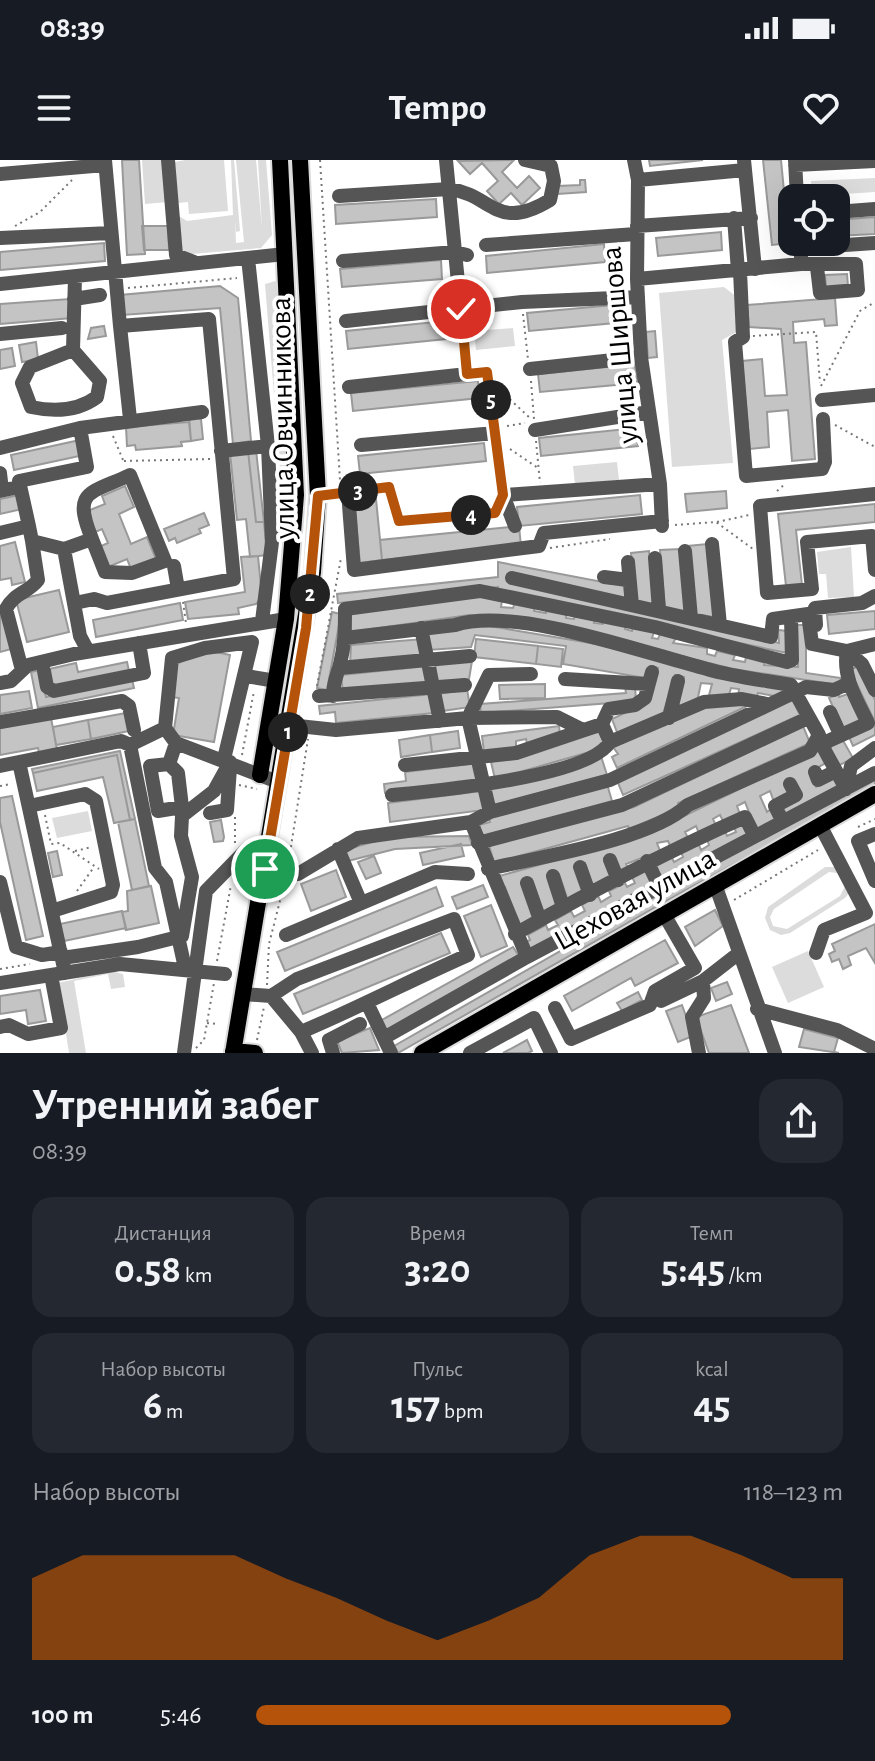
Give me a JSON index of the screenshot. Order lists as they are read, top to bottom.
{
  "streets": {
    "main road": ["улица Овчинникова", "Цеховая улица"],
    "street": ["улица Ширшова"]
  },
  "page": {
    "status": "08:39",
    "header": "Tempo",
    "pins": [
      "5",
      "3",
      "4",
      "2",
      "1"
    ],
    "heading": ["Утренний забег", "08:39"],
    "stats": [
      ["Дистанция", "0.58 km"],
      ["Время", "3:20"],
      ["Темп", "5:45 /km"],
      ["Набор высоты", "6 m"],
      ["Пульс", "157 bpm"],
      ["kcal", "45"]
    ],
    "chart": ["Набор высоты", "118–123 m"],
    "list": [
      {
        "name": "100 m",
        "note": "5:46"
      }
    ]
  }
}
